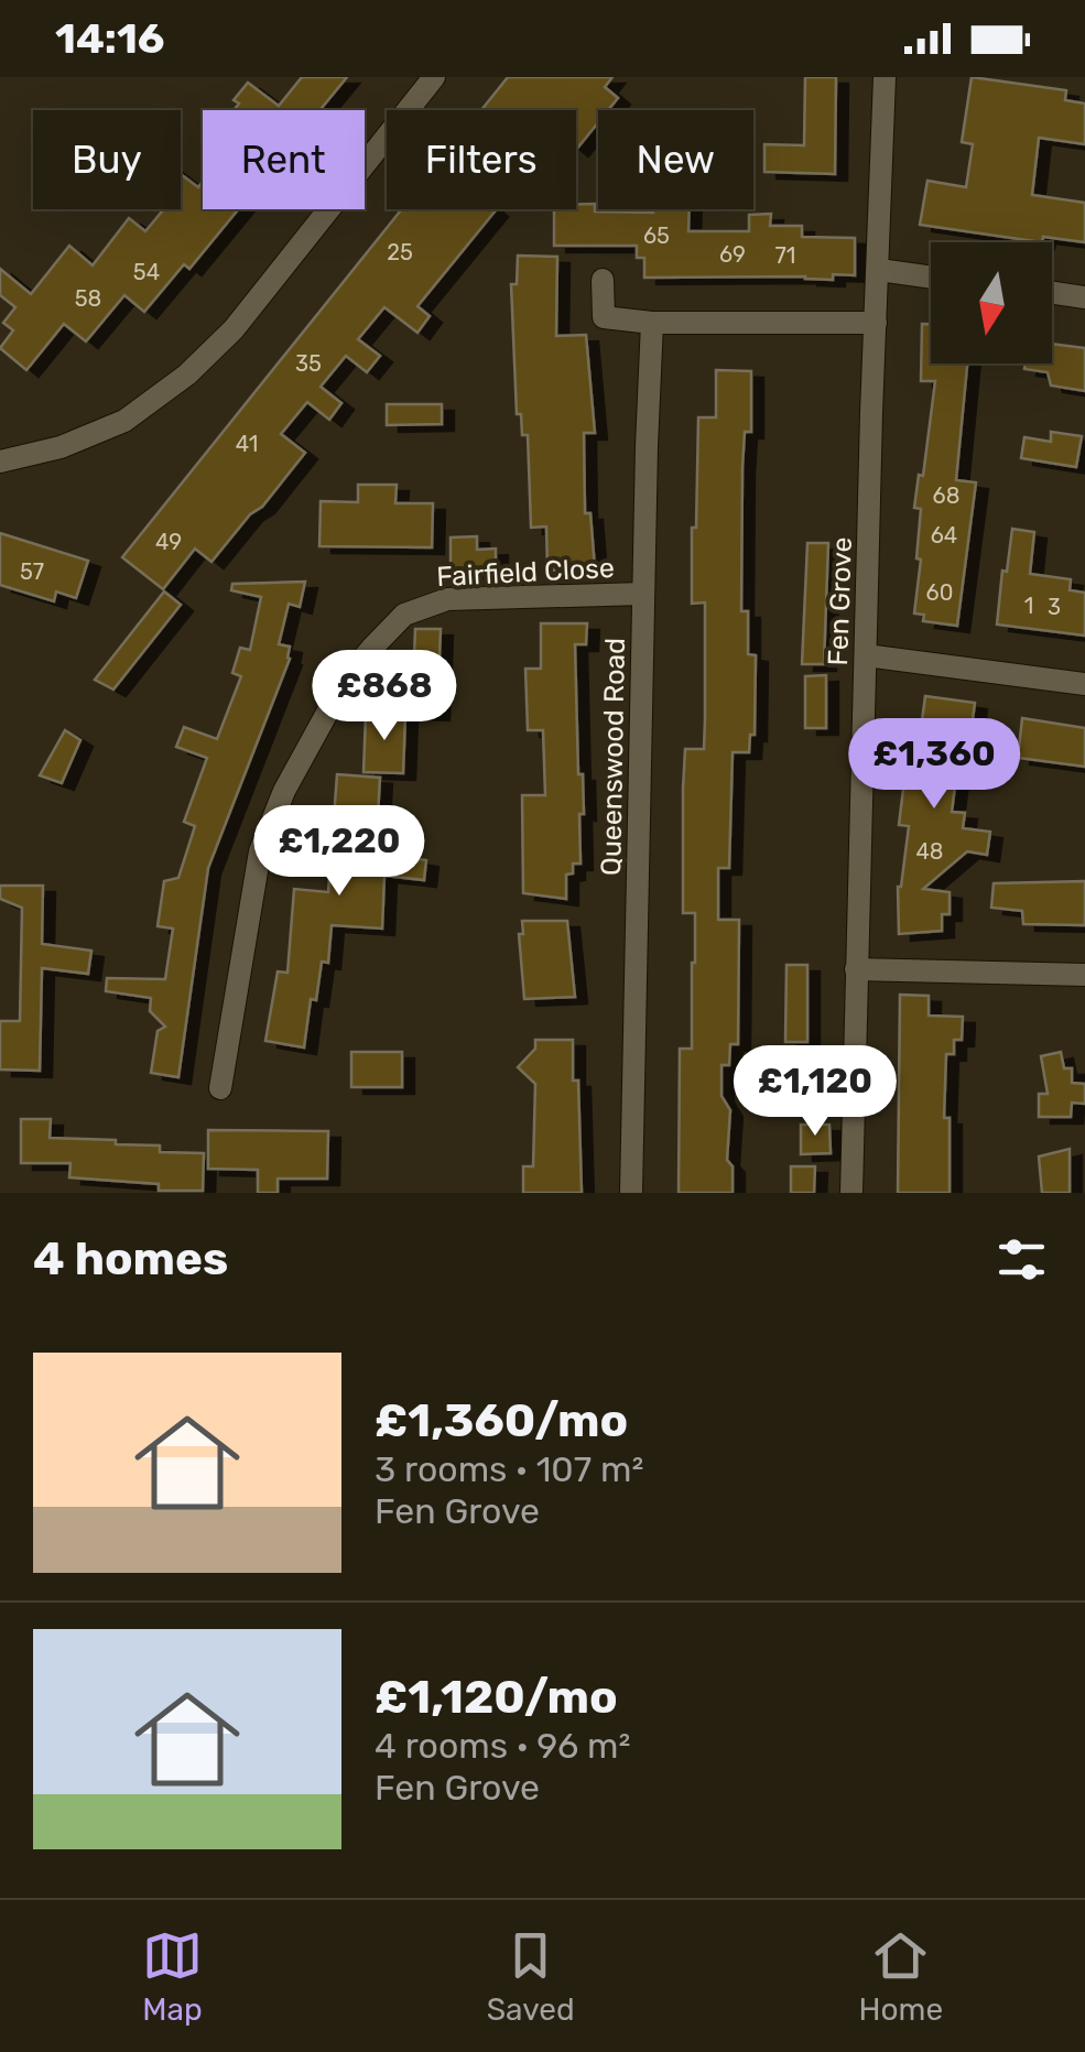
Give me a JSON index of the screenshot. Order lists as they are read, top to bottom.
{
  "streets": {
    "street": ["Fairfield Close", "Fen Grove", "Queenswood Road"]
  },
  "crossings": [
    ["Fairfield Close", "Queenswood Road"]
  ],
  "house_numbers": [
    "65",
    "25",
    "69",
    "71",
    "54",
    "58",
    "35",
    "41",
    "68",
    "64",
    "49",
    "57",
    "60",
    "1",
    "3",
    "48"
  ],
  "north": "bottom",
  "page": {
    "status": "14:16",
    "chip": [
      "Buy",
      "Rent",
      "Filters",
      "New"
    ],
    "price": [
      "£868",
      "£1,360",
      "£1,220",
      "£1,120"
    ],
    "heading": "4 homes",
    "list": [
      {
        "name": "£1,360/mo",
        "note": "3 rooms · 107 m² · Fen Grove"
      },
      {
        "name": "£1,120/mo",
        "note": "4 rooms · 96 m² · Fen Grove"
      }
    ],
    "tabs": ["Map", "Saved", "Home"]
  }
}
